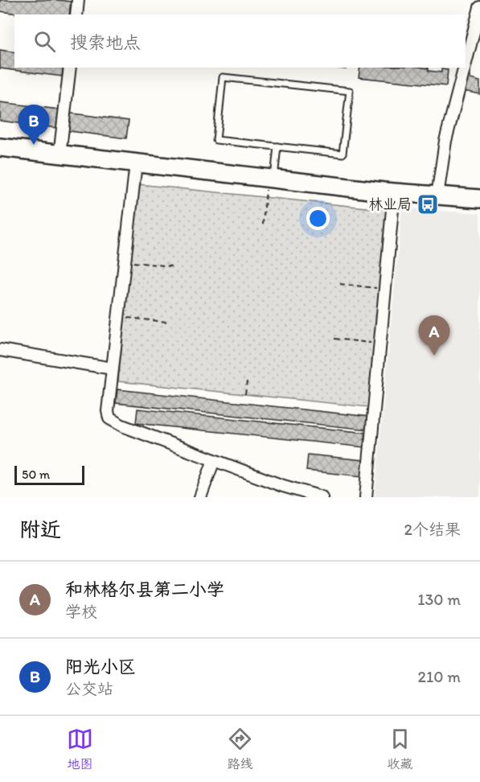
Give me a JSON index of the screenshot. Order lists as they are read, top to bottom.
{
  "places": {
    "bus stop": ["林业局"]
  },
  "scale_bar": "50 m",
  "page": {
    "search": "搜索地点",
    "pins": ["B", "A"],
    "scale": "50 m",
    "heading": ["附近", "2个结果"],
    "list": [
      {
        "mark": "A",
        "name": "和林格尔县第二小学",
        "note": "学校",
        "value": "130 m"
      },
      {
        "mark": "B",
        "name": "阳光小区",
        "note": "公交站",
        "value": "210 m"
      }
    ],
    "nav": ["地图", "路线", "收藏"]
  }
}
